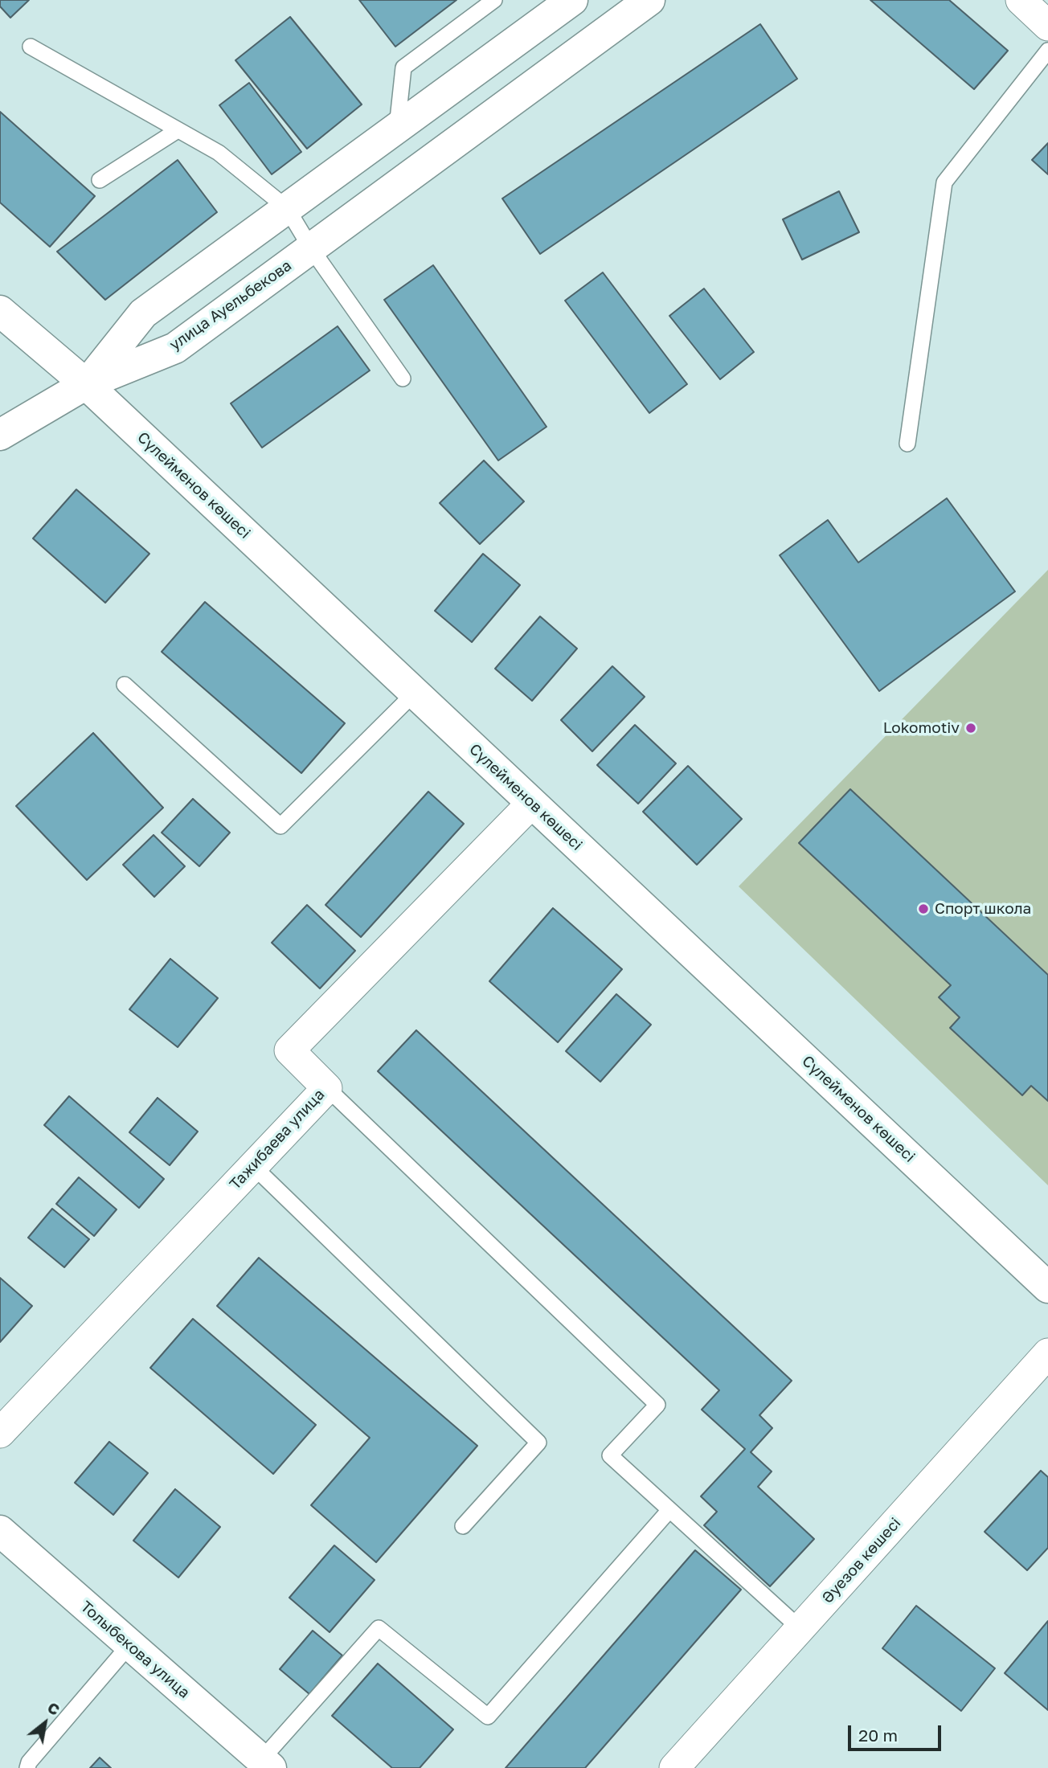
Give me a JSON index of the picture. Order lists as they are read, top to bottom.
{
  "streets": {
    "street": [
      "улица Ауельбекова",
      "Сүлейменов көшесі",
      "Тажибаева улица",
      "Әуезов көшесі",
      "Толыбекова улица"
    ]
  },
  "crossings": [
    ["улица Ауельбекова", "Сүлейменов көшесі"],
    ["Сүлейменов көшесі", "Тажибаева улица"]
  ],
  "places": ["Lokomotiv", "Спорт школа"],
  "scale_bar": "20 m",
  "north": "top right"
}
